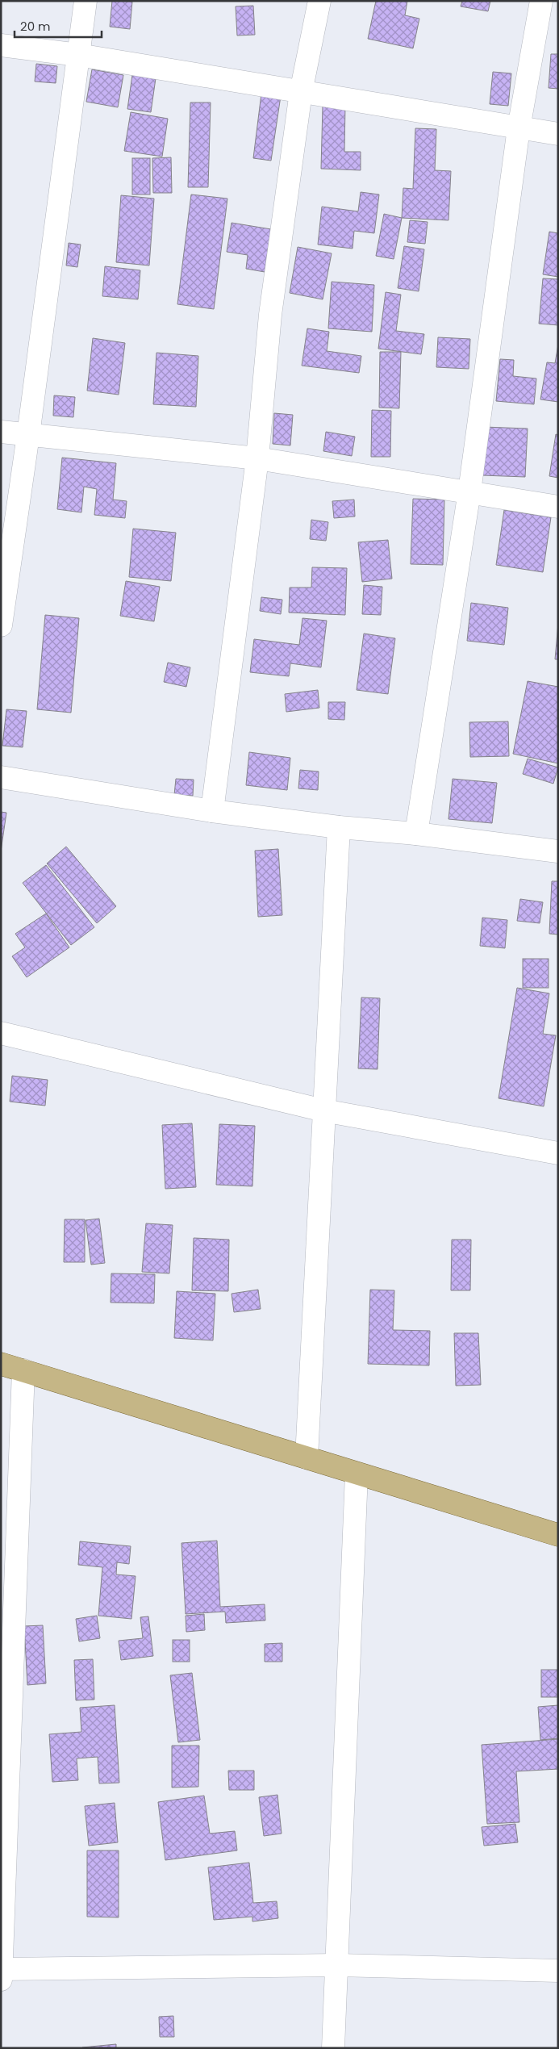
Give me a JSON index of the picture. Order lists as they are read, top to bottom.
{
  "scale_bar": "20 m"
}
